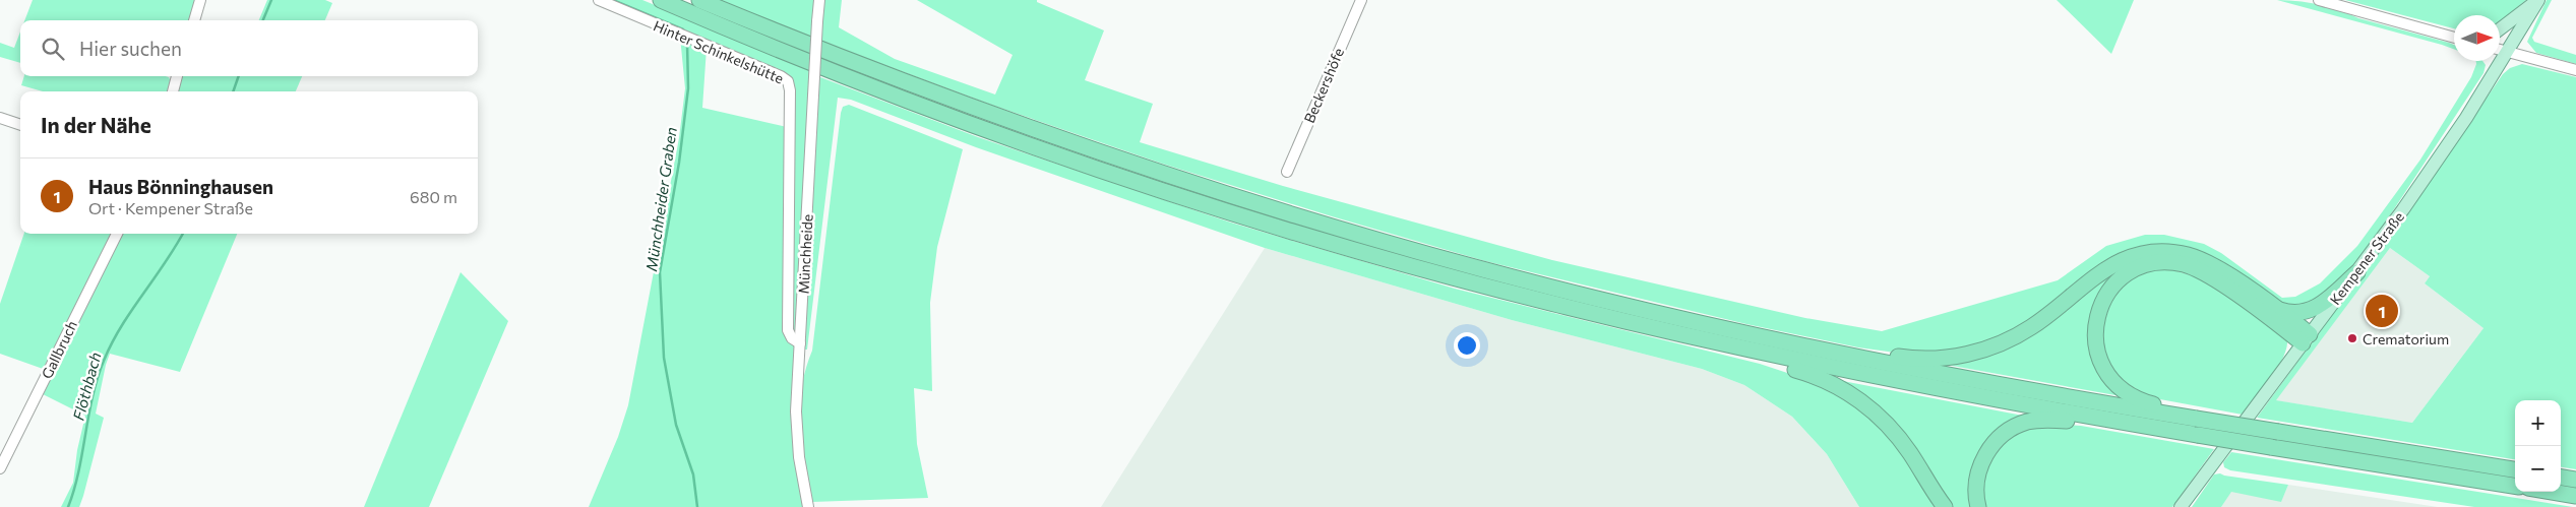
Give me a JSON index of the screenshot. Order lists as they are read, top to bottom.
{
  "streets": {
    "main road": ["Kempener Straße"],
    "street": [
      "Hinter Schinkelshütte",
      "Beckershöfe",
      "Münchheide",
      "Gallbruch"
    ]
  },
  "crossings": [
    ["Hinter Schinkelshütte", "Münchheide"]
  ],
  "water": ["Münchheider Graben", "Flöthbach"],
  "places": ["Crematorium"],
  "north": "right",
  "page": {
    "search": "Hier suchen",
    "heading": "In der Nähe",
    "list": [
      {
        "mark": "1",
        "name": "Haus Bönninghausen",
        "note": "Ort · Kempener Straße",
        "value": "680 m"
      }
    ],
    "pins": "1",
    "map_buttons": ["+", "−"]
  }
}
